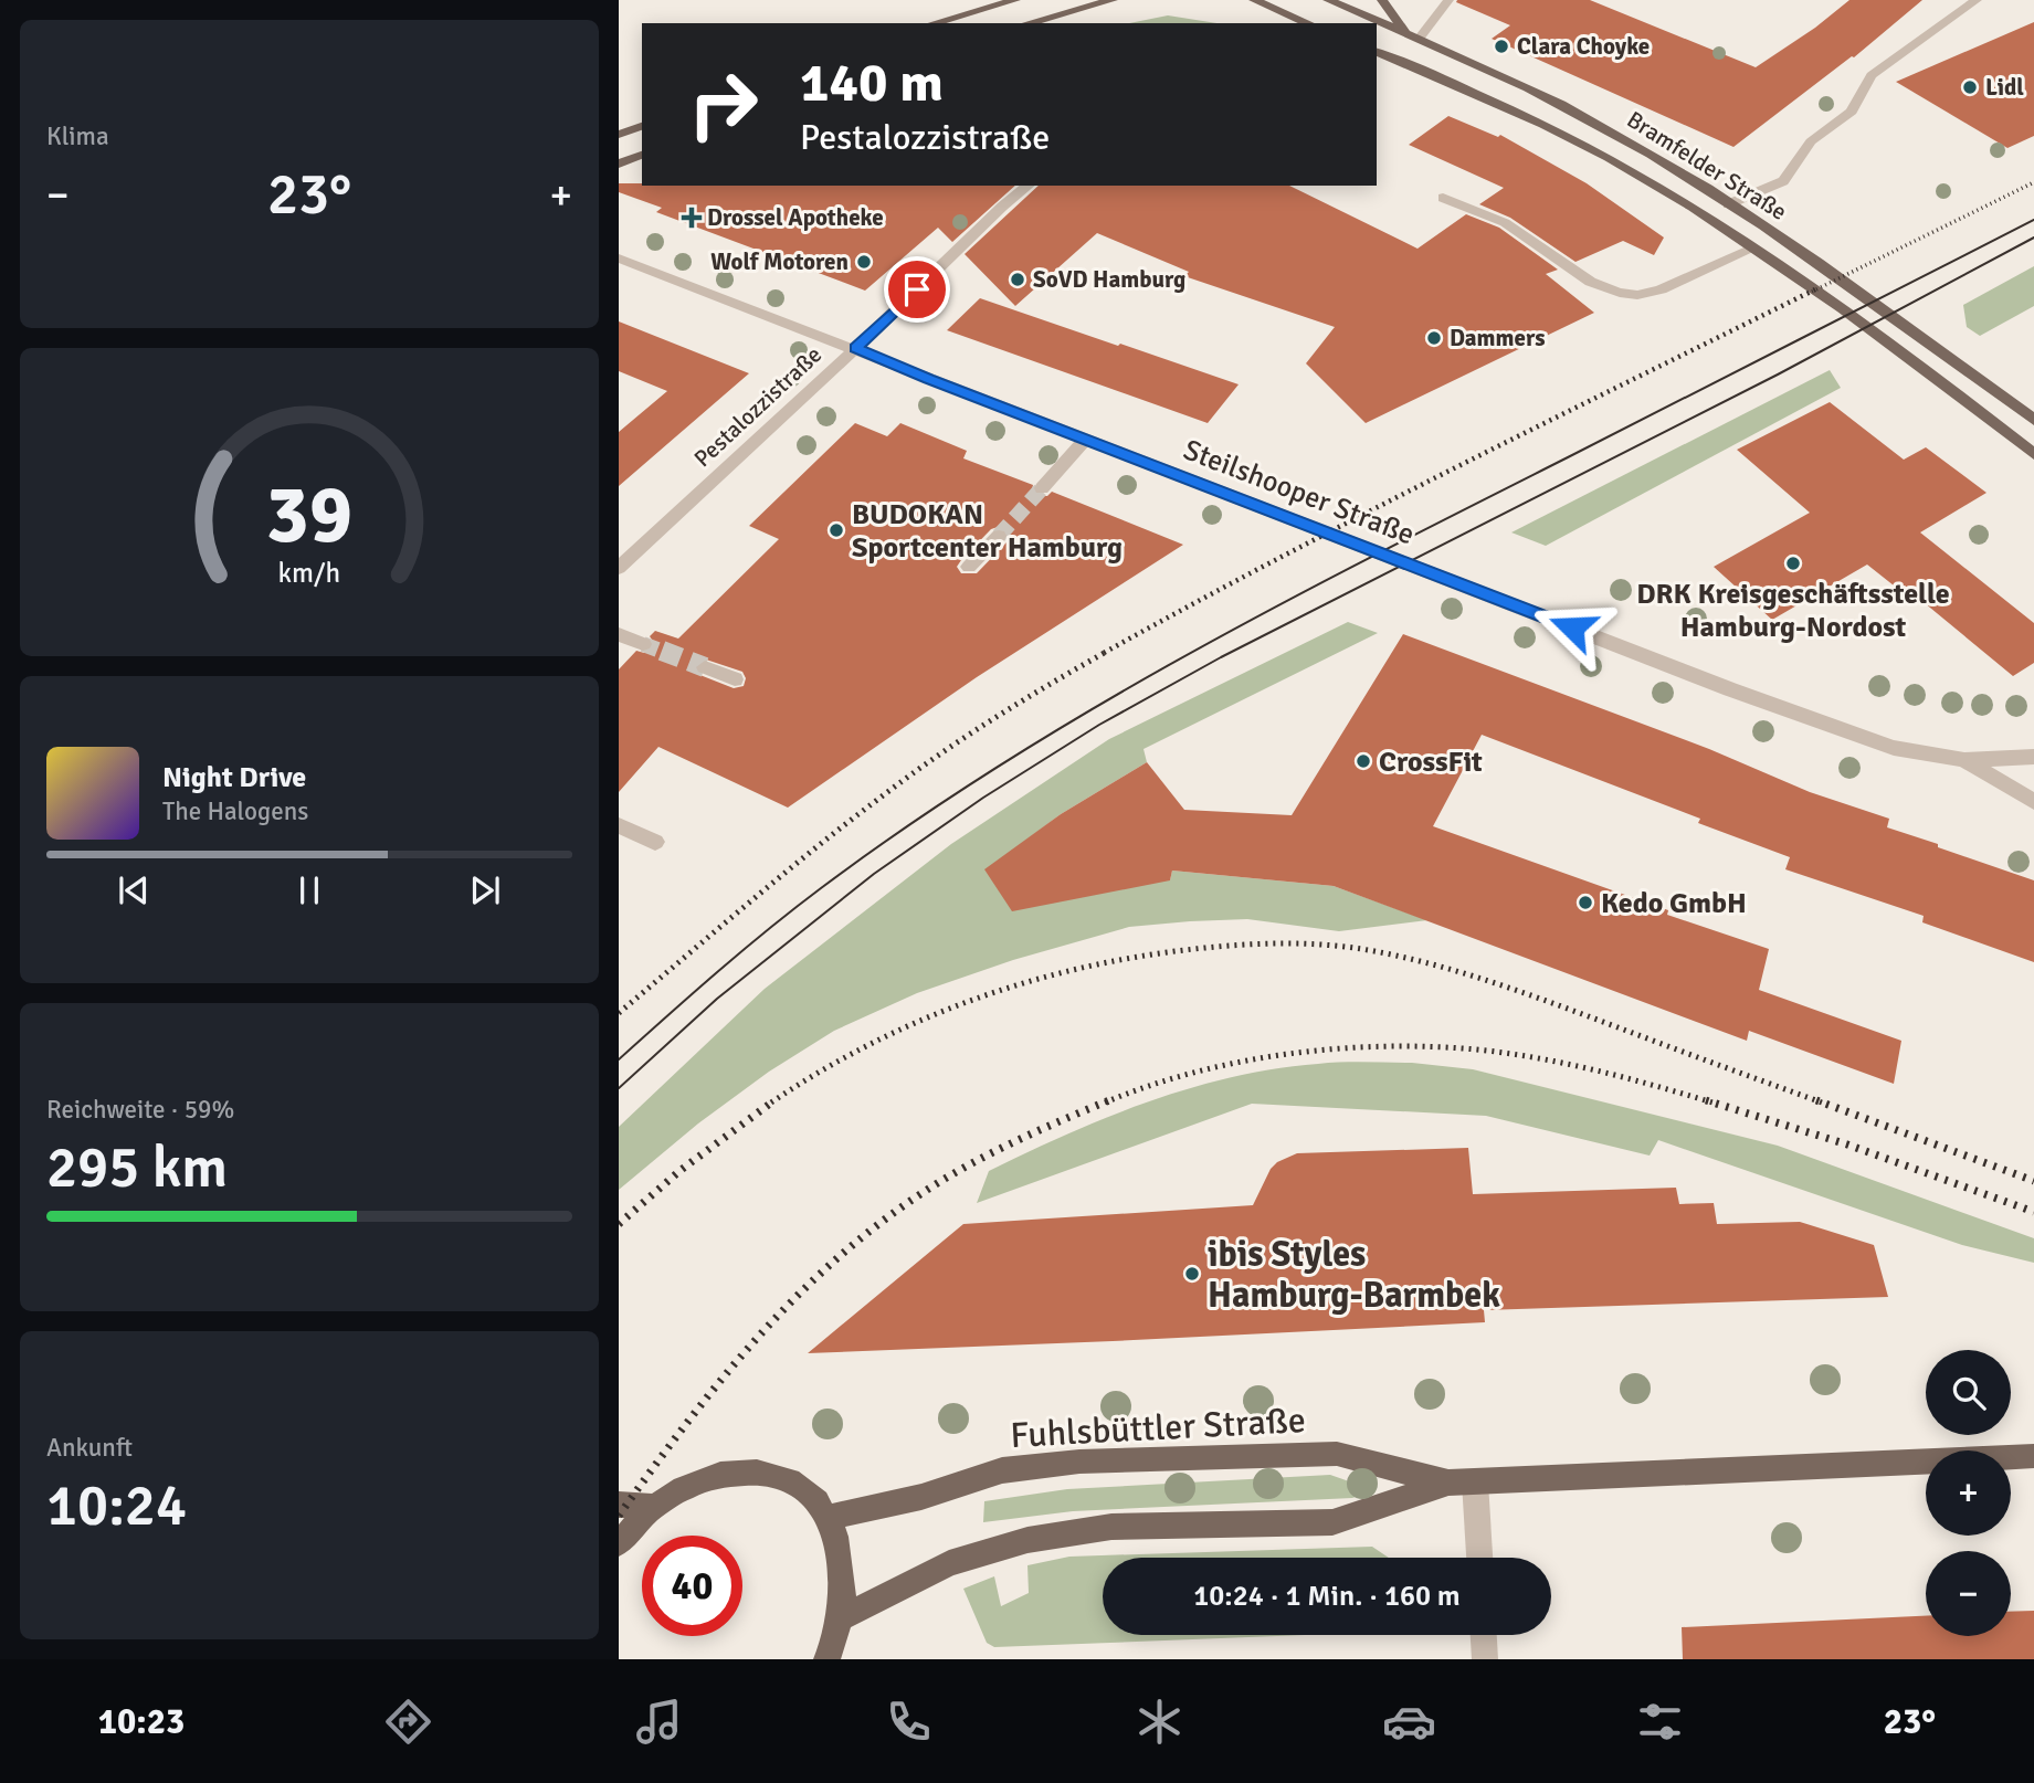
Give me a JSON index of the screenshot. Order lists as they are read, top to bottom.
{
  "streets": {
    "main road": ["Bramfelder Straße", "Fuhlsbüttler Straße"],
    "street": ["Pestalozzistraße", "Steilshooper Straße"]
  },
  "crossings": [
    ["Pestalozzistraße", "Steilshooper Straße"]
  ],
  "places": {
    "other": [
      "Clara Choyke",
      "Lidl",
      "Wolf Motoren",
      "SoVD Hamburg",
      "Dammers",
      "BUDOKAN Sportcenter Hamburg",
      "DRK Kreisgeschäftsstelle Hamburg-Nordost",
      "CrossFit",
      "Kedo GmbH",
      "ibis Styles Hamburg-Barmbek"
    ],
    "health": ["Drossel Apotheke"]
  },
  "page": {
    "tile": [
      "Klima",
      ["Reichweite · 59%", "295 km"],
      ["Ankunft", "10:24"]
    ],
    "turn": ["140 m", "Pestalozzistraße"],
    "heat": ["−", "23°", "+"],
    "song": ["Night Drive", "The Halogens"],
    "map_buttons": ["+", "−"],
    "limit": "40",
    "trip": "10:24 · 1 Min. · 160 m",
    "tabs": ["10:23", "23°"],
    "gauge": ["39", "km/h"]
  }
}
